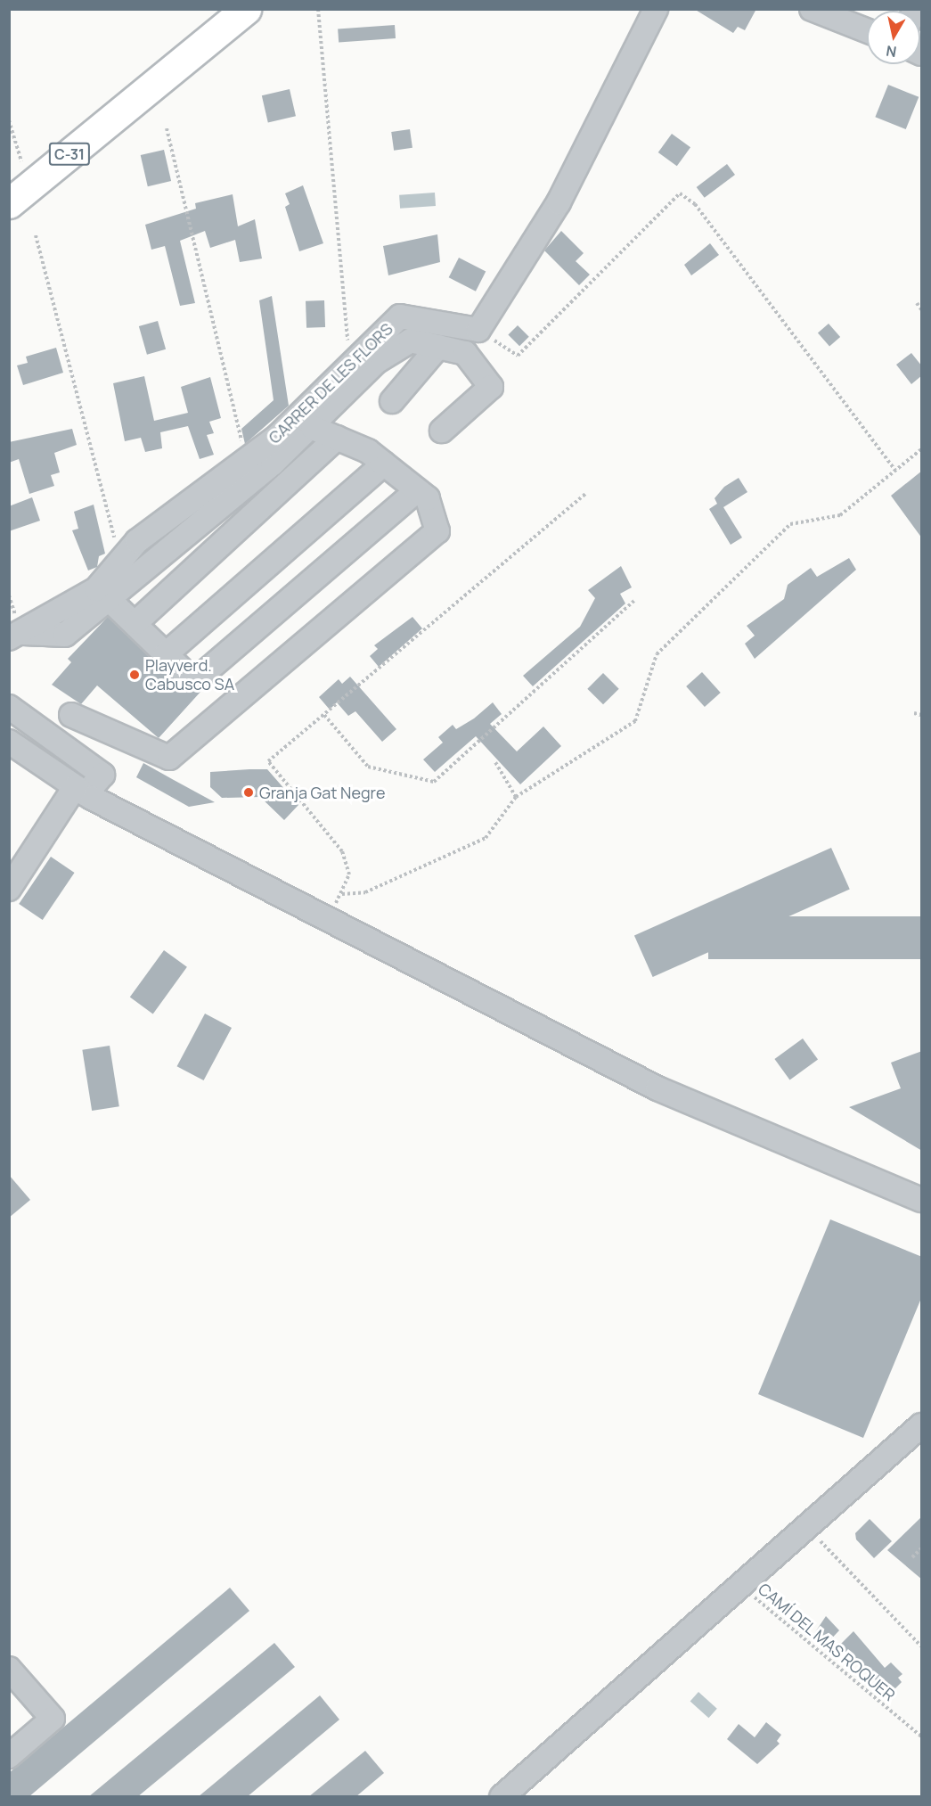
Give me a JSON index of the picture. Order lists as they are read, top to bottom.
{
  "streets": {
    "highway": ["C-31"],
    "street": ["CARRER DE LES FLORS"],
    "path": ["CAMÍ DEL MAS ROQUER"]
  },
  "places": ["Playverd. Cabusco SA", "Granja Gat Negre"],
  "north": "bottom"
}
